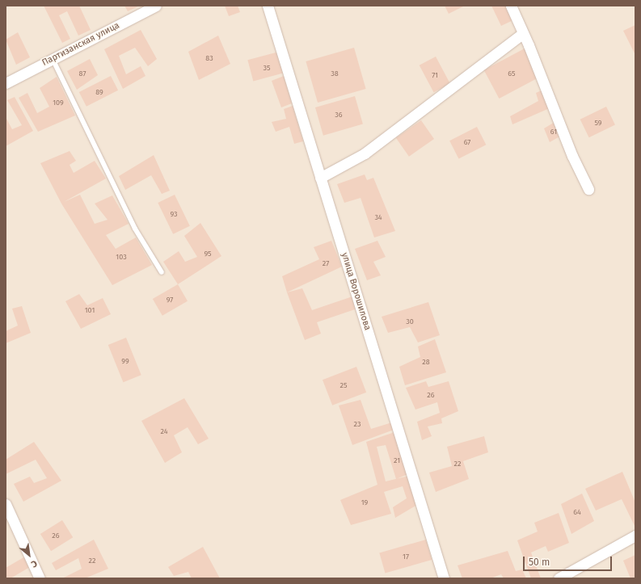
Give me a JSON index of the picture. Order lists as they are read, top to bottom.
{
  "streets": {
    "street": ["Партизанская улица", "улица Ворошилова"]
  },
  "house_numbers": [
    "83",
    "35",
    "87",
    "38",
    "65",
    "71",
    "89",
    "109",
    "36",
    "59",
    "61",
    "67",
    "93",
    "34",
    "95",
    "103",
    "27",
    "97",
    "101",
    "30",
    "99",
    "28",
    "25",
    "26",
    "23",
    "24",
    "21",
    "22",
    "19",
    "64",
    "26",
    "17",
    "22"
  ],
  "scale_bar": "50 m",
  "north": "bottom right"
}
